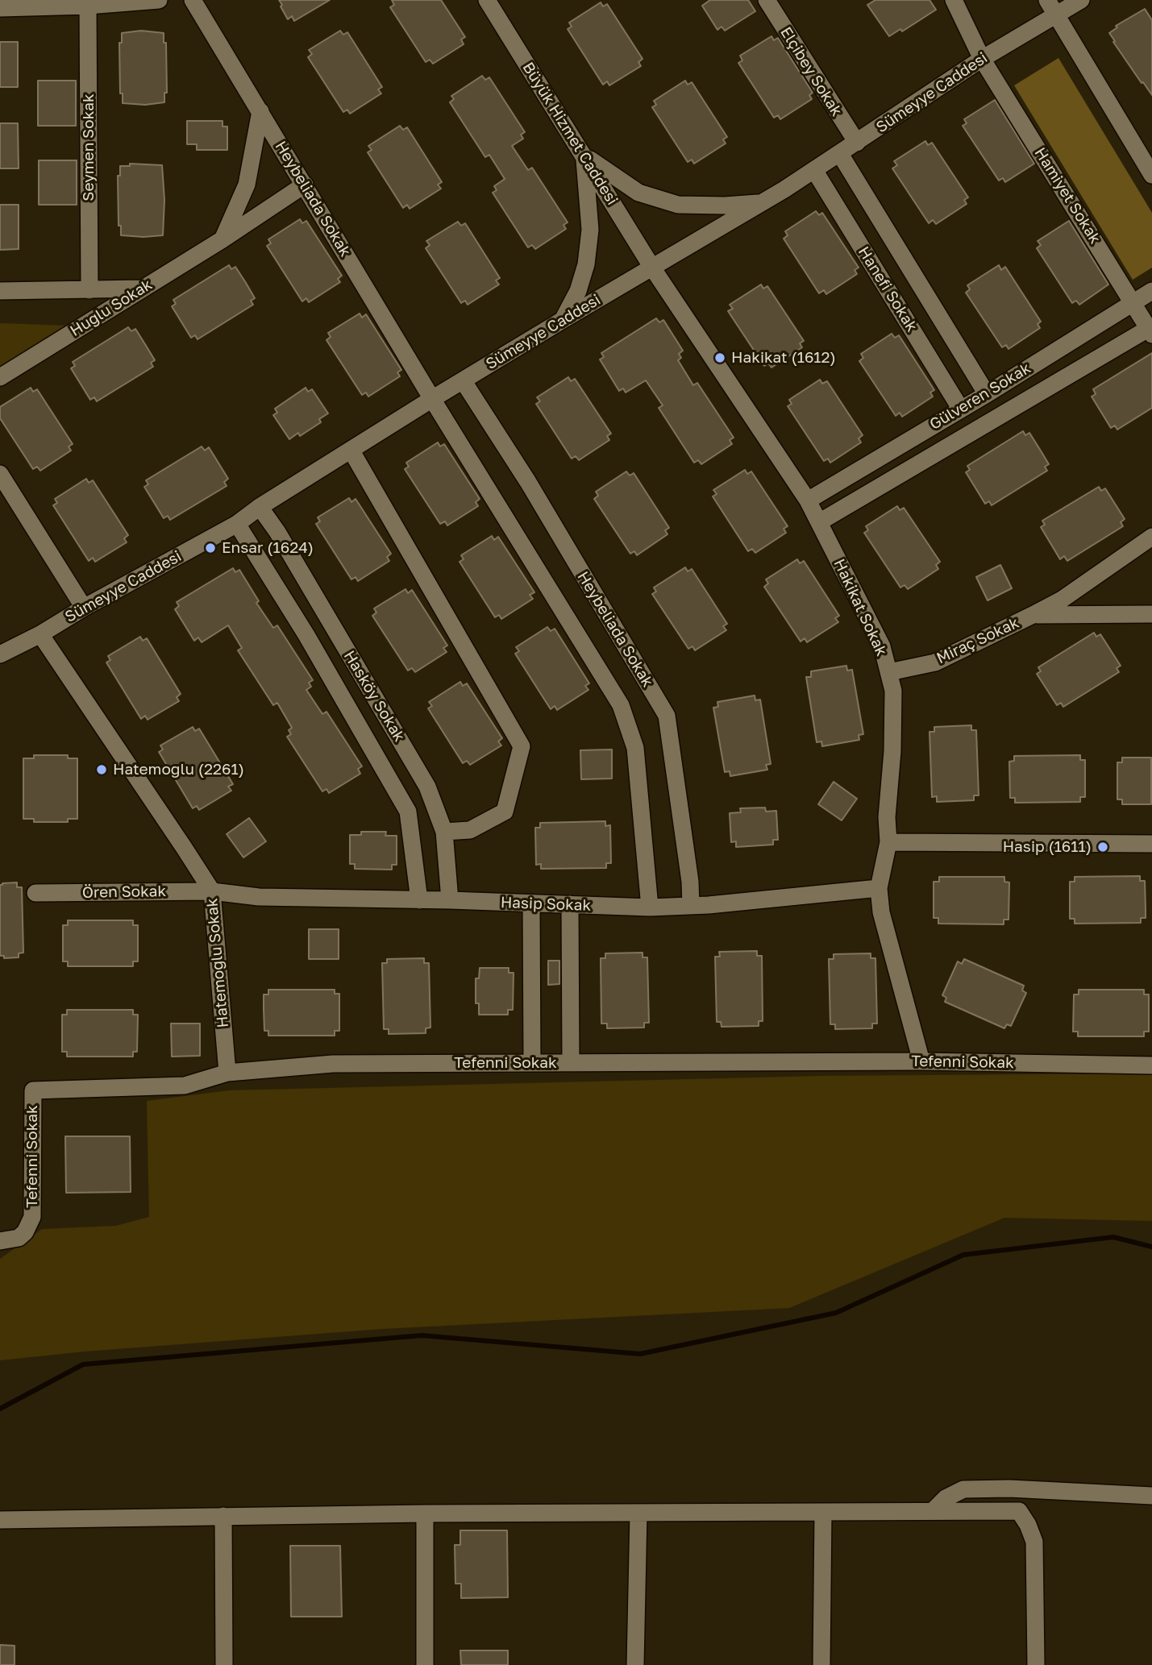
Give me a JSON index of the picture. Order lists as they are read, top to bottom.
{
  "streets": {
    "street": [
      "Elçibey Sokak",
      "Sümeyye Caddesi",
      "Büyük Hizmet Caddesi",
      "Seymen Sokak",
      "Hamiyet Sokak",
      "Heybeliada Sokak",
      "Hanefi Sokak",
      "Huglu Sokak",
      "Gülveren Sokak",
      "Hakikat Sokak",
      "Miraç Sokak",
      "Hasköy Sokak",
      "Ören Sokak",
      "Hasip Sokak",
      "Hatemoğlu Sokak",
      "Tefenni Sokak"
    ]
  },
  "crossings": [
    ["Elçibey Sokak", "Sümeyye Caddesi"],
    ["Sümeyye Caddesi", "Büyük Hizmet Caddesi"],
    ["Sümeyye Caddesi", "Hamiyet Sokak"],
    ["Sümeyye Caddesi", "Heybeliada Sokak"],
    ["Sümeyye Caddesi", "Hanefi Sokak"],
    ["Sümeyye Caddesi", "Hakikat Sokak"],
    ["Sümeyye Caddesi", "Hasköy Sokak"],
    ["Sümeyye Caddesi", "Hatemoğlu Sokak"],
    ["Büyük Hizmet Caddesi", "Hakikat Sokak"],
    ["Hamiyet Sokak", "Gülveren Sokak"],
    ["Heybeliada Sokak", "Huglu Sokak"],
    ["Heybeliada Sokak", "Hasip Sokak"],
    ["Hanefi Sokak", "Gülveren Sokak"],
    ["Gülveren Sokak", "Hakikat Sokak"],
    ["Hakikat Sokak", "Miraç Sokak"],
    ["Hakikat Sokak", "Hasip Sokak"],
    ["Hakikat Sokak", "Tefenni Sokak"],
    ["Hasköy Sokak", "Hasip Sokak"],
    ["Ören Sokak", "Hasip Sokak"],
    ["Ören Sokak", "Hatemoğlu Sokak"],
    ["Hasip Sokak", "Hatemoğlu Sokak"],
    ["Hatemoğlu Sokak", "Tefenni Sokak"]
  ],
  "places": [
    "Hakikat (1612)",
    "Ensar (1624)",
    "Hatemoğlu (2261)",
    "Hasip (1611)"
  ]
}
